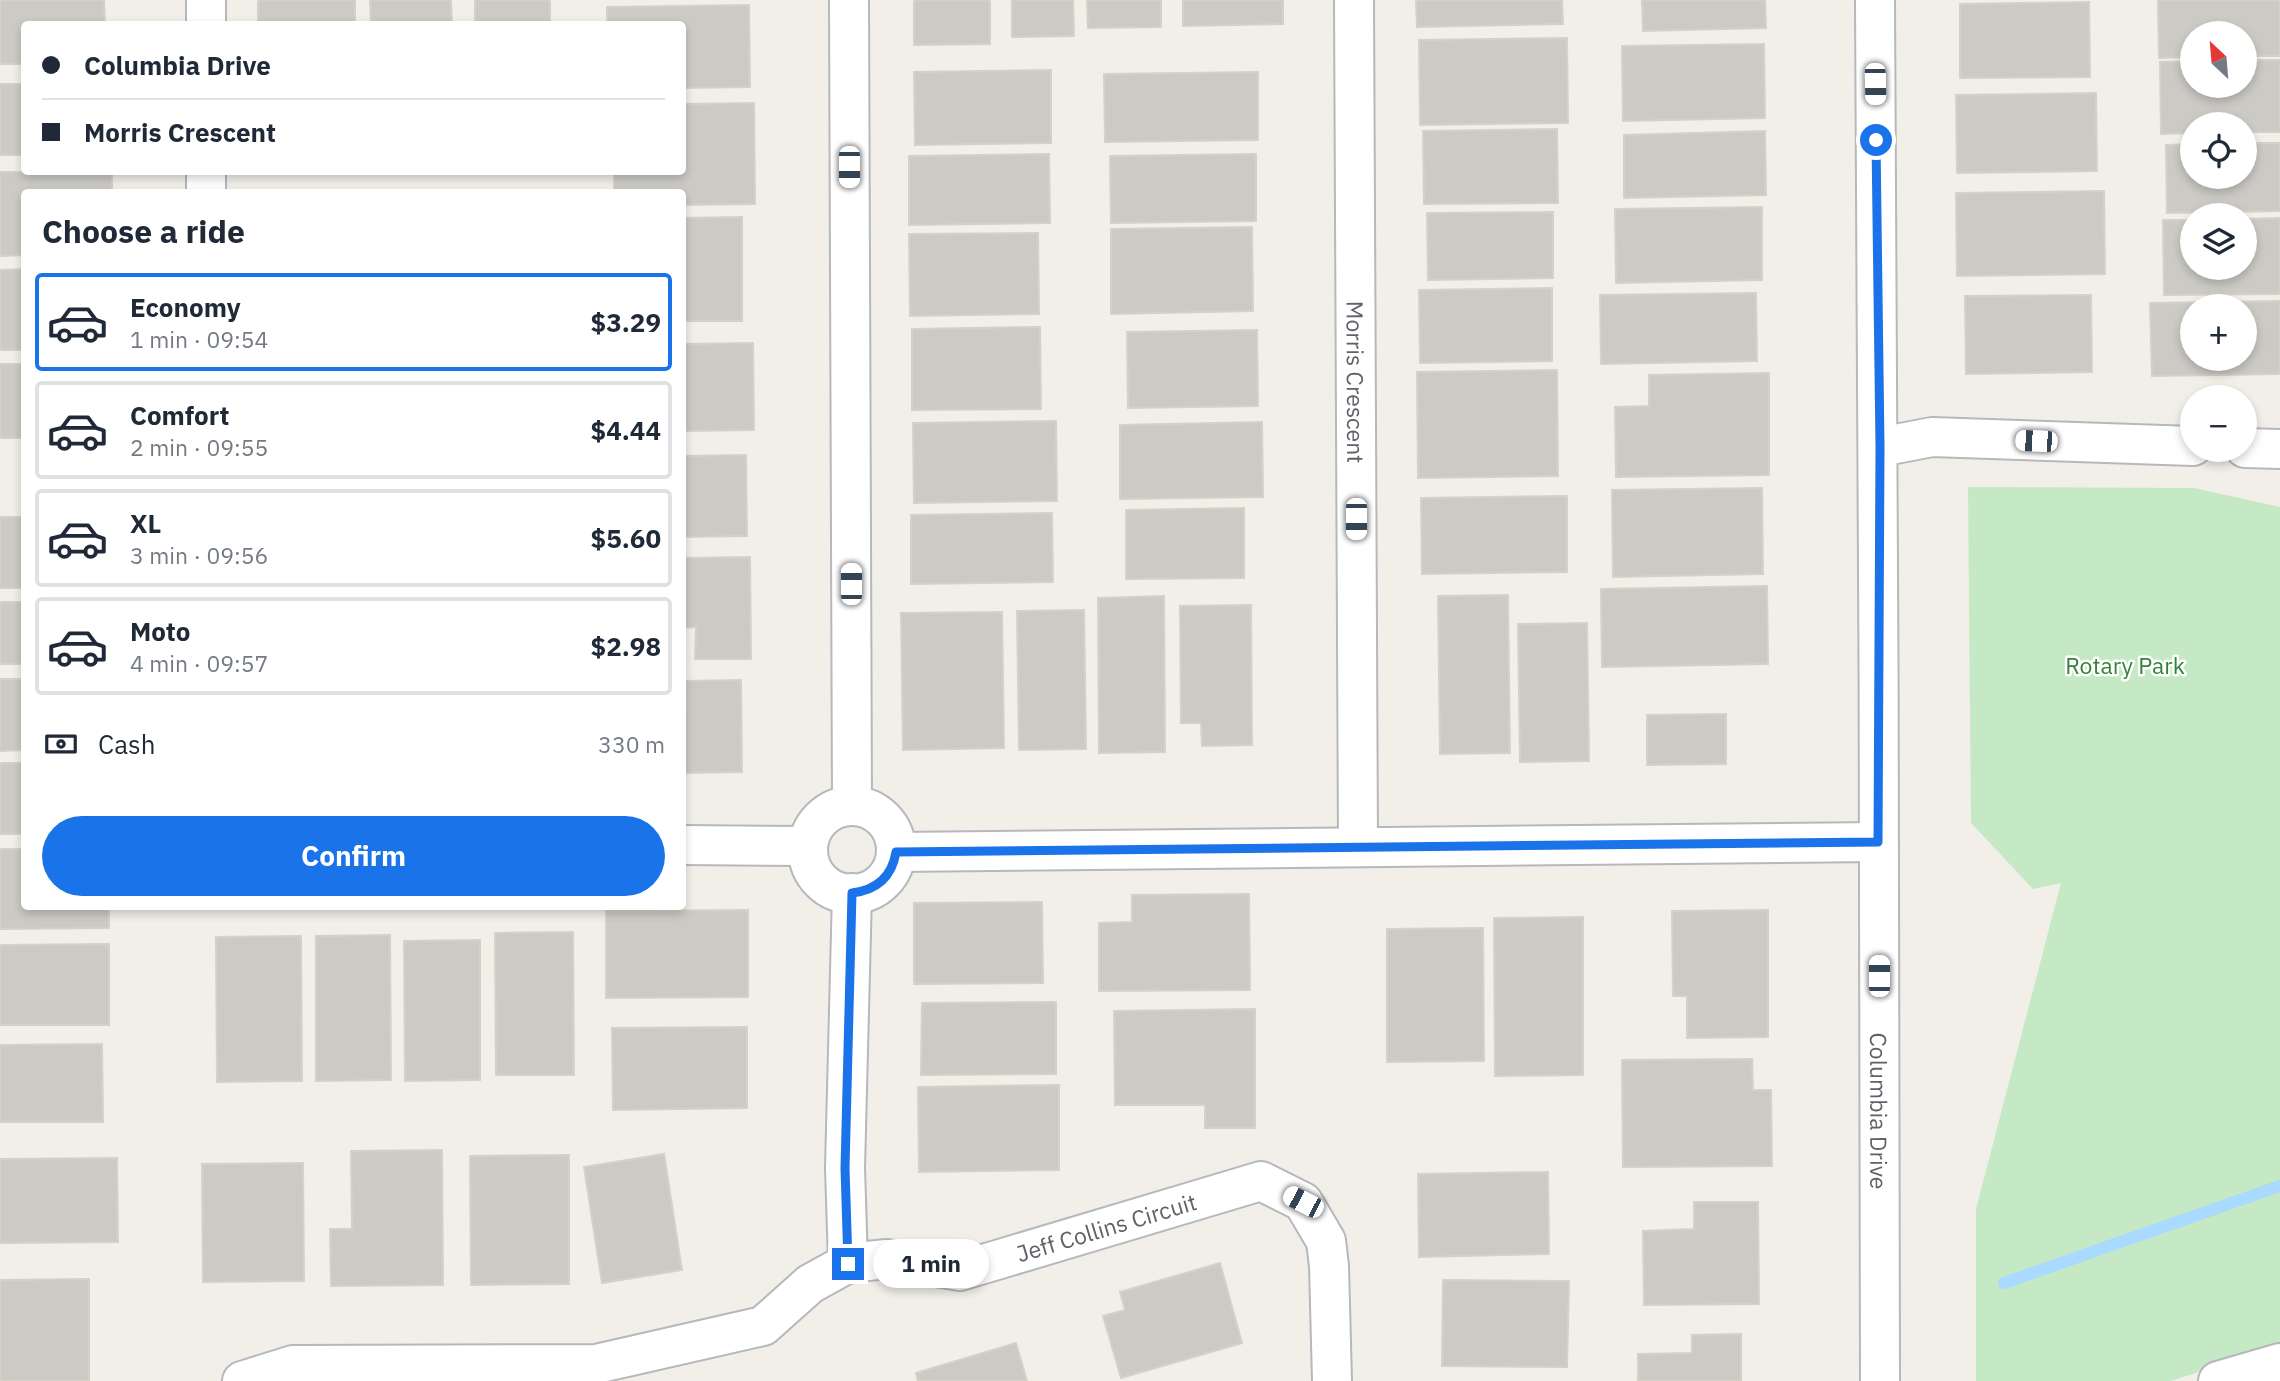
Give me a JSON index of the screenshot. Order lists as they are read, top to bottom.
{
  "streets": {
    "street": ["Morris Crescent", "Columbia Drive", "Jeff Collins Circuit"]
  },
  "parks": ["Rotary Park"],
  "north": "top left",
  "page": {
    "map_buttons": ["+", "−"],
    "banner": ["Columbia Drive", "Morris Crescent"],
    "heading": "Choose a ride",
    "list": [
      {
        "name": "Economy",
        "note": "1 min · 09:54",
        "value": "$3.29"
      },
      {
        "name": "Comfort",
        "note": "2 min · 09:55",
        "value": "$4.44"
      },
      {
        "name": "XL",
        "note": "3 min · 09:56",
        "value": "$5.60"
      },
      {
        "name": "Moto",
        "note": "4 min · 09:57",
        "value": "$2.98"
      }
    ],
    "pay": ["Cash", "330 m"],
    "buttons": "Confirm",
    "bubble": "1 min"
  }
}
